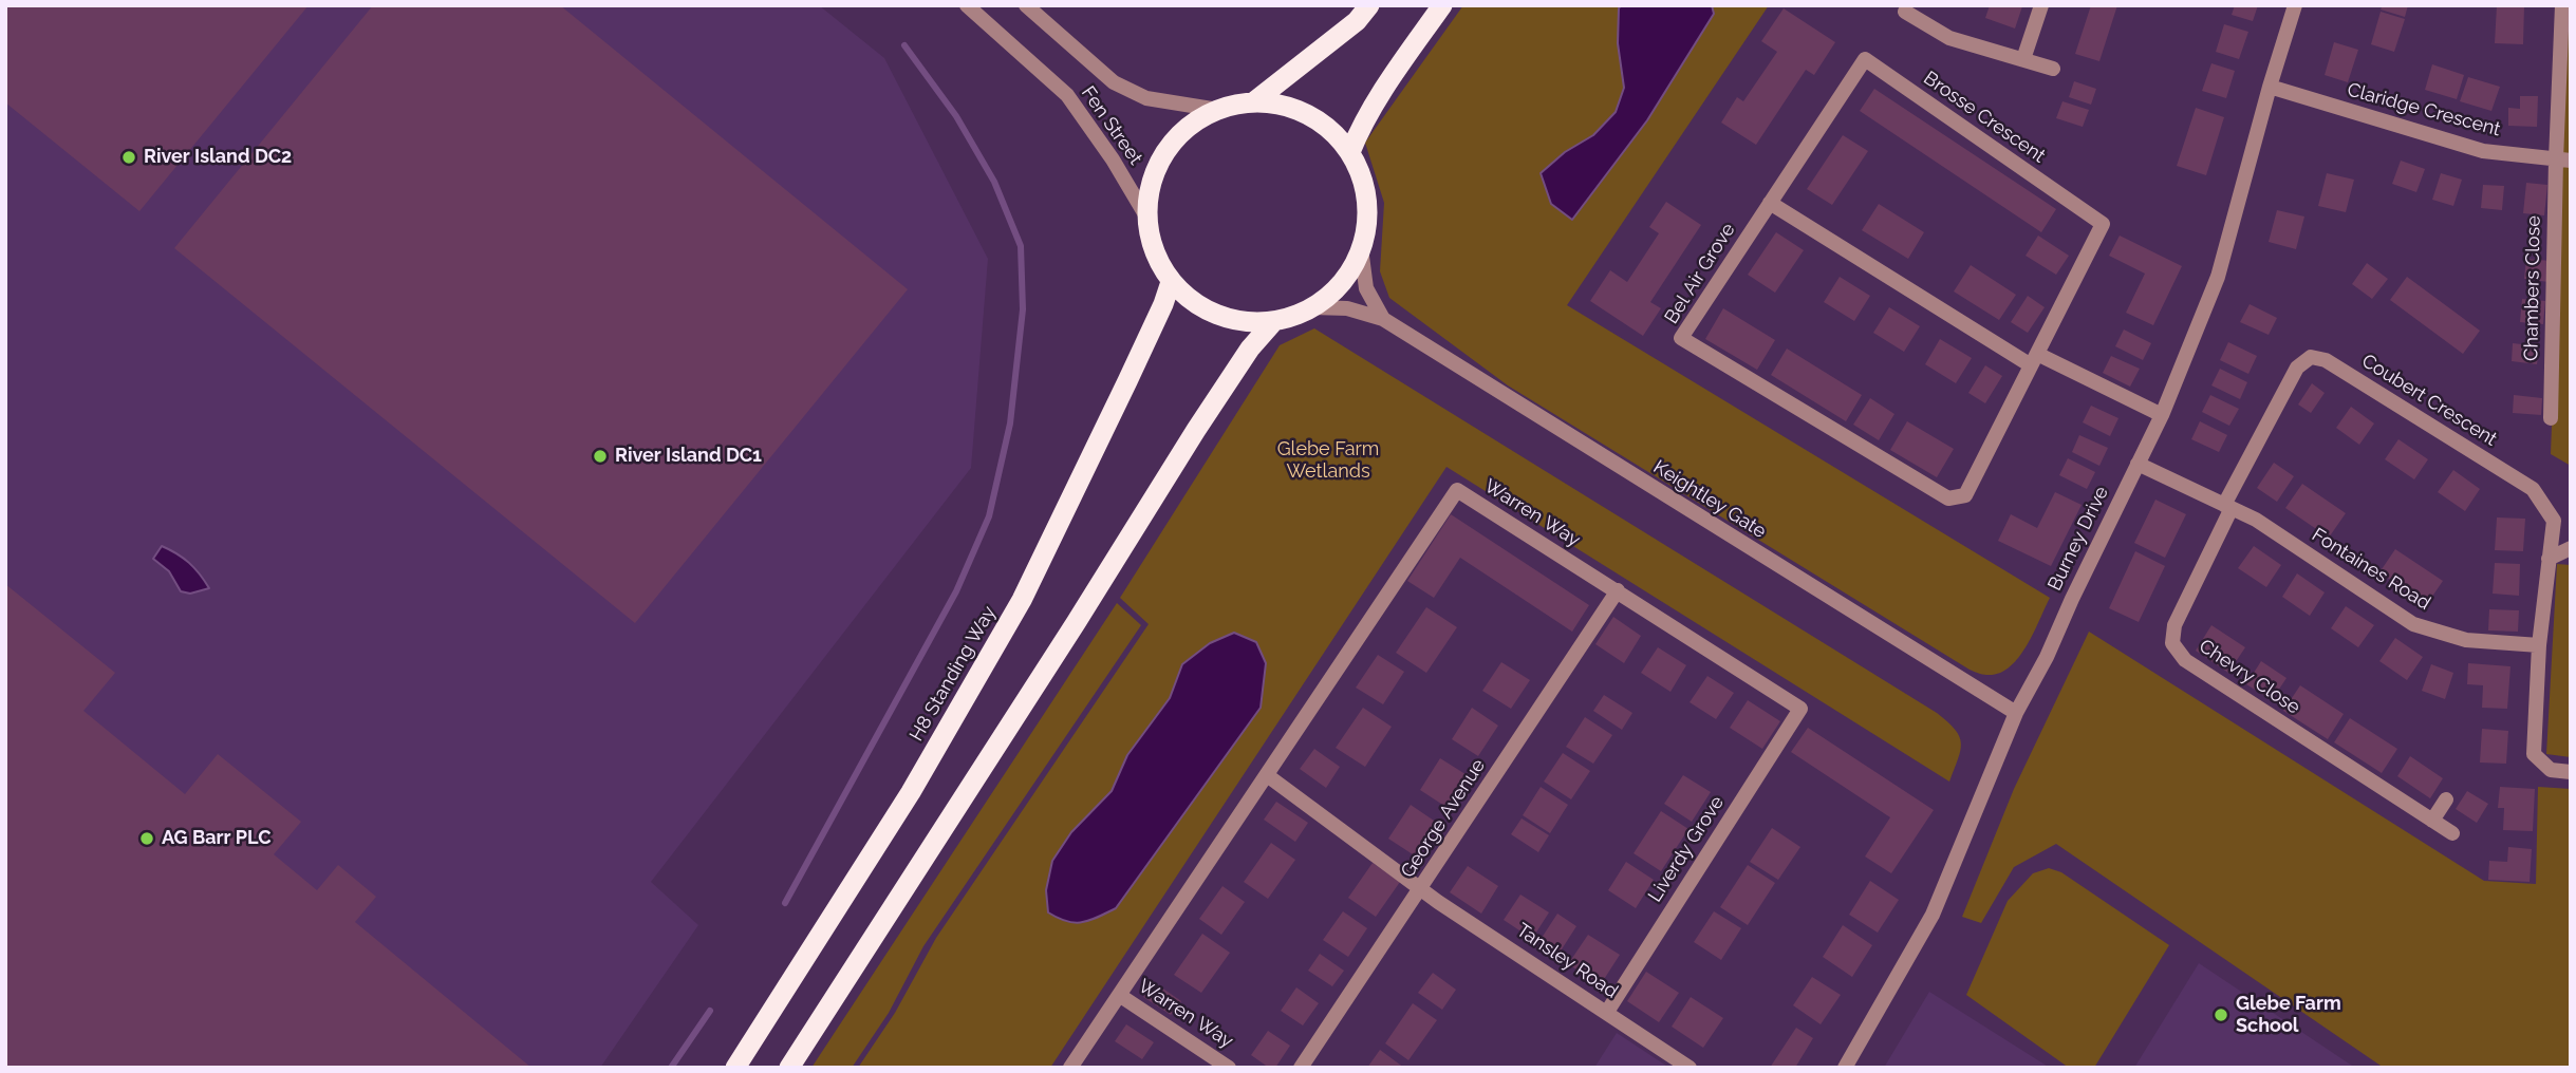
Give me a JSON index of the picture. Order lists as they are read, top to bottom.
{
  "streets": {
    "highway": ["H8 Standing Way"],
    "street": [
      "Claridge Crescent",
      "Brosse Crescent",
      "Fen Street",
      "Bel Air Grove",
      "Chambers Close",
      "Coubert Crescent",
      "Keightley Gate",
      "Warren Way",
      "Burney Drive",
      "Fontaines Road",
      "Chevry Close",
      "George Avenue",
      "Liverdy Grove",
      "Tansley Road"
    ]
  },
  "crossings": [
    ["Claridge Crescent", "Chambers Close"],
    ["Claridge Crescent", "Burney Drive"],
    ["Brosse Crescent", "Bel Air Grove"],
    ["Fen Street", "Keightley Gate"],
    ["Fen Street", "H8 Standing Way"],
    ["Coubert Crescent", "Fontaines Road"],
    ["Coubert Crescent", "Chevry Close"],
    ["Keightley Gate", "Burney Drive"],
    ["Keightley Gate", "H8 Standing Way"],
    ["Warren Way", "George Avenue"],
    ["Warren Way", "Liverdy Grove"],
    ["Burney Drive", "Fontaines Road"],
    ["Fontaines Road", "Chevry Close"],
    ["George Avenue", "Tansley Road"],
    ["Liverdy Grove", "Tansley Road"]
  ],
  "parks": ["Glebe Farm Wetlands"],
  "places": [
    "River Island DC2",
    "River Island DC1",
    "AG Barr PLC",
    "Glebe Farm School"
  ]
}
